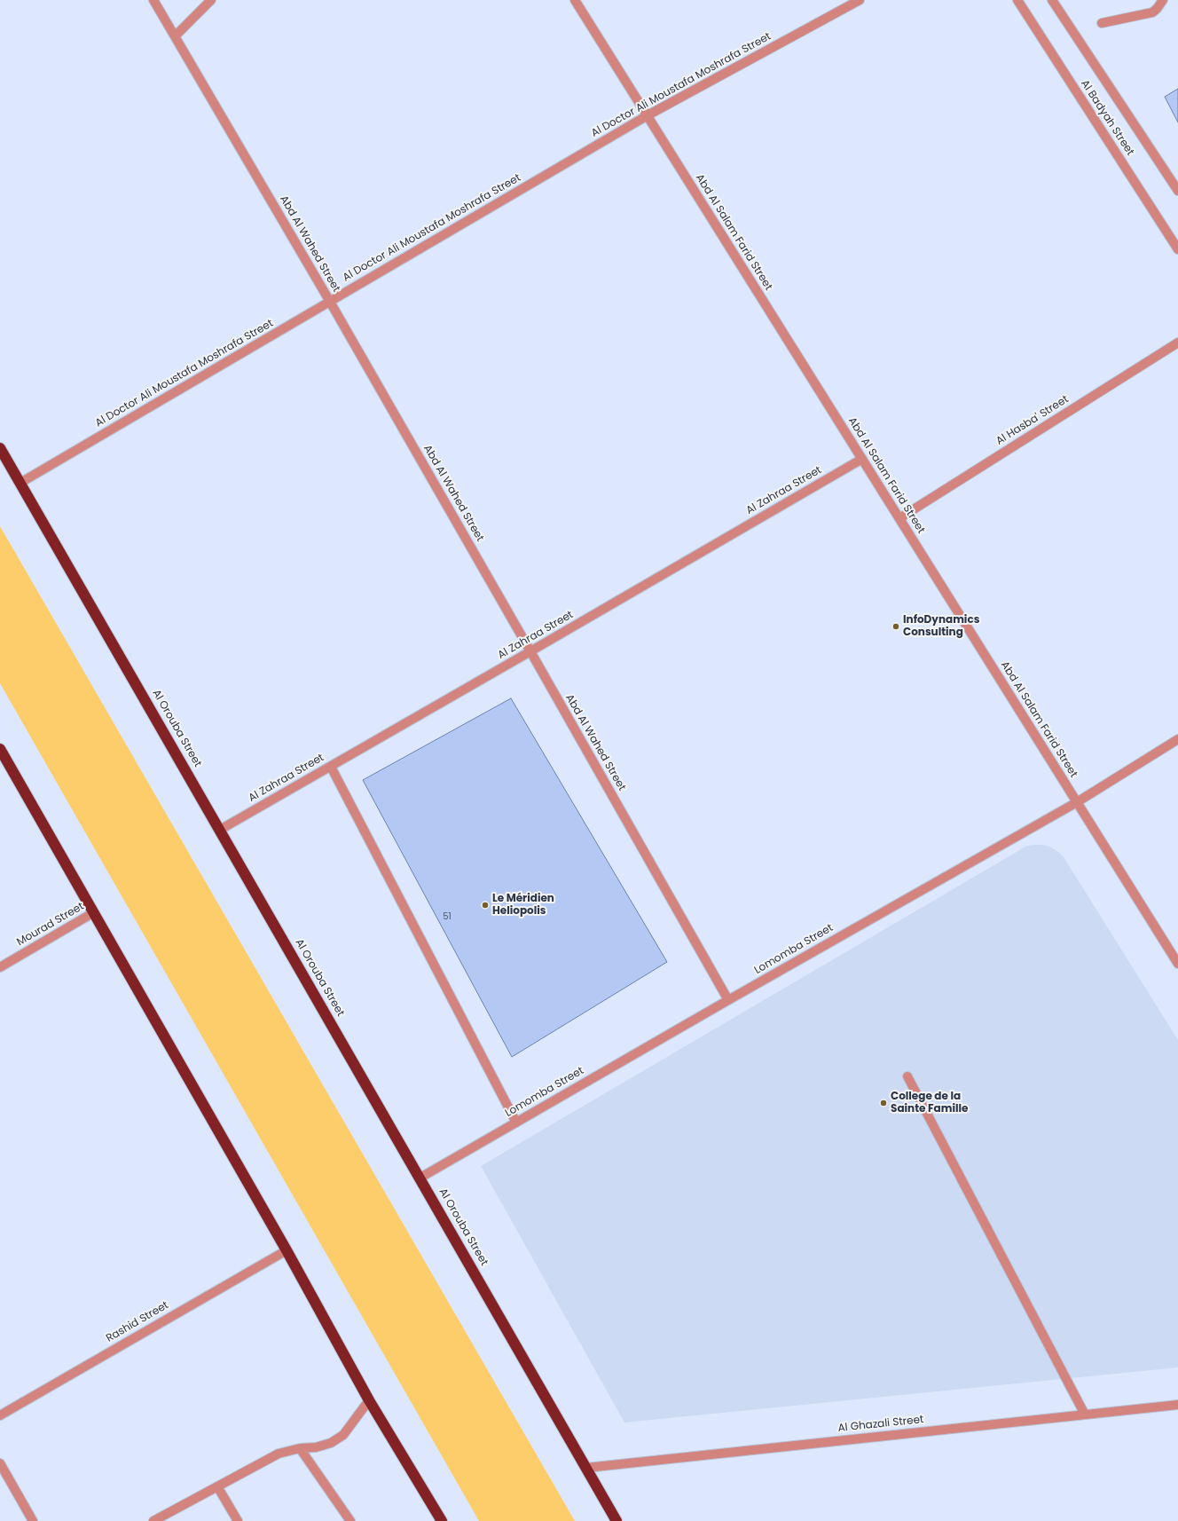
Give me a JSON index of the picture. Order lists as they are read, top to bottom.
{
  "streets": {
    "highway": ["Al Orouba Street"],
    "street": [
      "Al Doctor Ali Moustafa Moshrafa Street",
      "Al Badyah Street",
      "Abd Al Salam Farid Street",
      "Abd Al Wahed Street",
      "Al Hasba' Street",
      "Al Zahraa Street",
      "Mourad Street",
      "Lomomba Street",
      "Rashid Street",
      "Al Ghazali Street"
    ]
  },
  "crossings": [
    ["Al Doctor Ali Moustafa Moshrafa Street", "Abd Al Salam Farid Street"],
    ["Al Doctor Ali Moustafa Moshrafa Street", "Abd Al Wahed Street"],
    ["Al Doctor Ali Moustafa Moshrafa Street", "Al Orouba Street"],
    ["Abd Al Salam Farid Street", "Al Hasba' Street"],
    ["Abd Al Salam Farid Street", "Al Zahraa Street"],
    ["Abd Al Salam Farid Street", "Lomomba Street"],
    ["Abd Al Wahed Street", "Al Zahraa Street"],
    ["Abd Al Wahed Street", "Lomomba Street"],
    ["Al Zahraa Street", "Al Orouba Street"],
    ["Al Orouba Street", "Lomomba Street"],
    ["Al Orouba Street", "Al Ghazali Street"]
  ],
  "places": ["InfoDynamics Consulting", "Le Méridien Heliopolis", "College de la Sainte Famille"],
  "house_numbers": ["51"]
}
